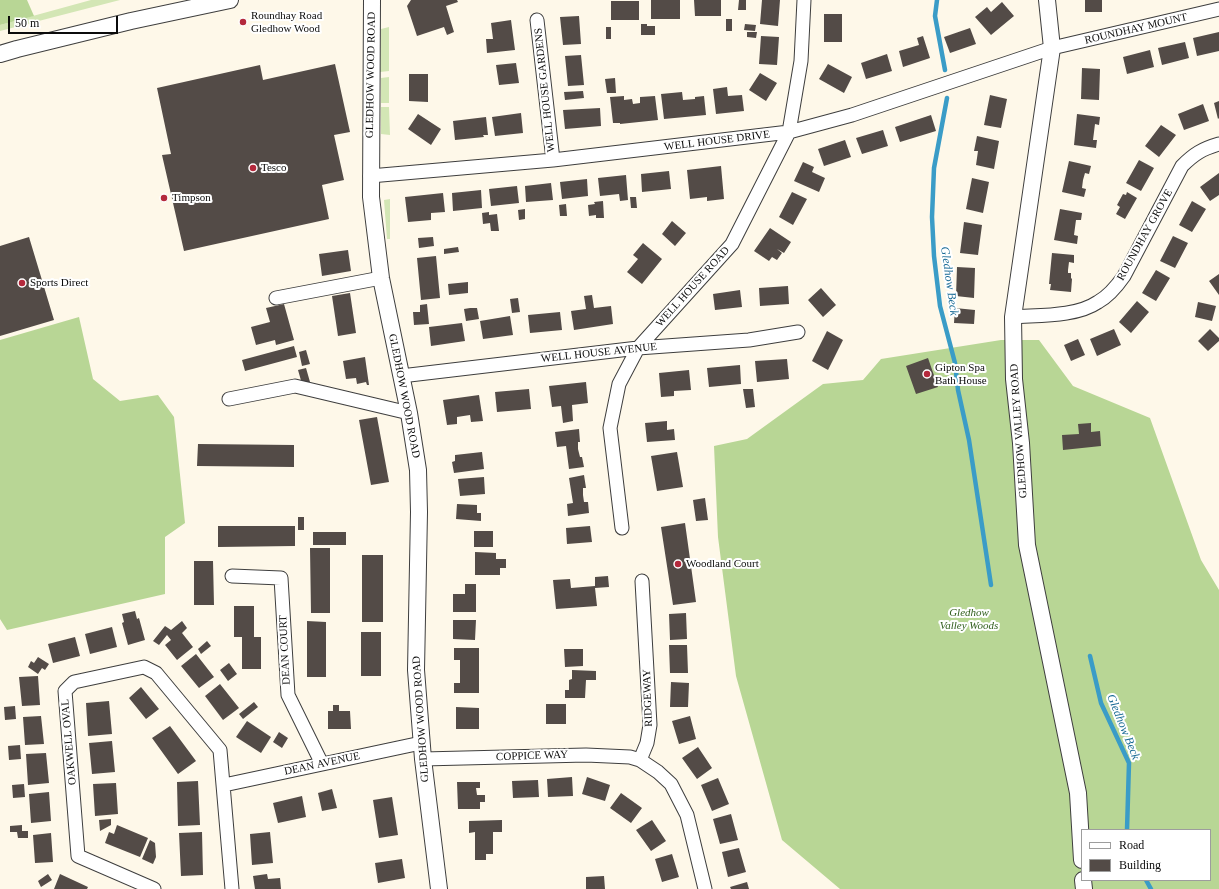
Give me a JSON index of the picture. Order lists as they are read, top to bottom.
{
  "streets": {
    "street": [
      "ROUNDHAY MOUNT",
      "GLEDHOW WOOD ROAD",
      "WELL HOUSE GARDENS",
      "WELL HOUSE DRIVE",
      "ROUNDHAY GROVE",
      "WELL HOUSE ROAD",
      "WELL HOUSE AVENUE",
      "GLEDHOW VALLEY ROAD",
      "DEAN COURT",
      "RIDGEWAY",
      "OAKWELL OVAL",
      "COPPICE WAY",
      "DEAN AVENUE"
    ]
  },
  "crossings": [
    ["ROUNDHAY MOUNT", "WELL HOUSE DRIVE"],
    ["ROUNDHAY MOUNT", "GLEDHOW VALLEY ROAD"],
    ["GLEDHOW WOOD ROAD", "WELL HOUSE DRIVE"],
    ["GLEDHOW WOOD ROAD", "WELL HOUSE AVENUE"],
    ["GLEDHOW WOOD ROAD", "COPPICE WAY"],
    ["GLEDHOW WOOD ROAD", "DEAN AVENUE"],
    ["WELL HOUSE GARDENS", "WELL HOUSE DRIVE"],
    ["WELL HOUSE DRIVE", "WELL HOUSE ROAD"],
    ["WELL HOUSE DRIVE", "GLEDHOW VALLEY ROAD"],
    ["ROUNDHAY GROVE", "GLEDHOW VALLEY ROAD"],
    ["WELL HOUSE ROAD", "WELL HOUSE AVENUE"],
    ["DEAN COURT", "DEAN AVENUE"],
    ["RIDGEWAY", "COPPICE WAY"],
    ["OAKWELL OVAL", "DEAN AVENUE"]
  ],
  "water": ["Gledhow Beck"],
  "parks": ["Gledhow Valley Woods"],
  "places": [
    "Roundhay Road Gledhow Wood",
    "Tesco",
    "Timpson",
    "Sports Direct",
    "Gipton Spa Bath House",
    "Woodland Court"
  ],
  "legend": ["Road", "Building"],
  "scale_bar": "50 m"
}
